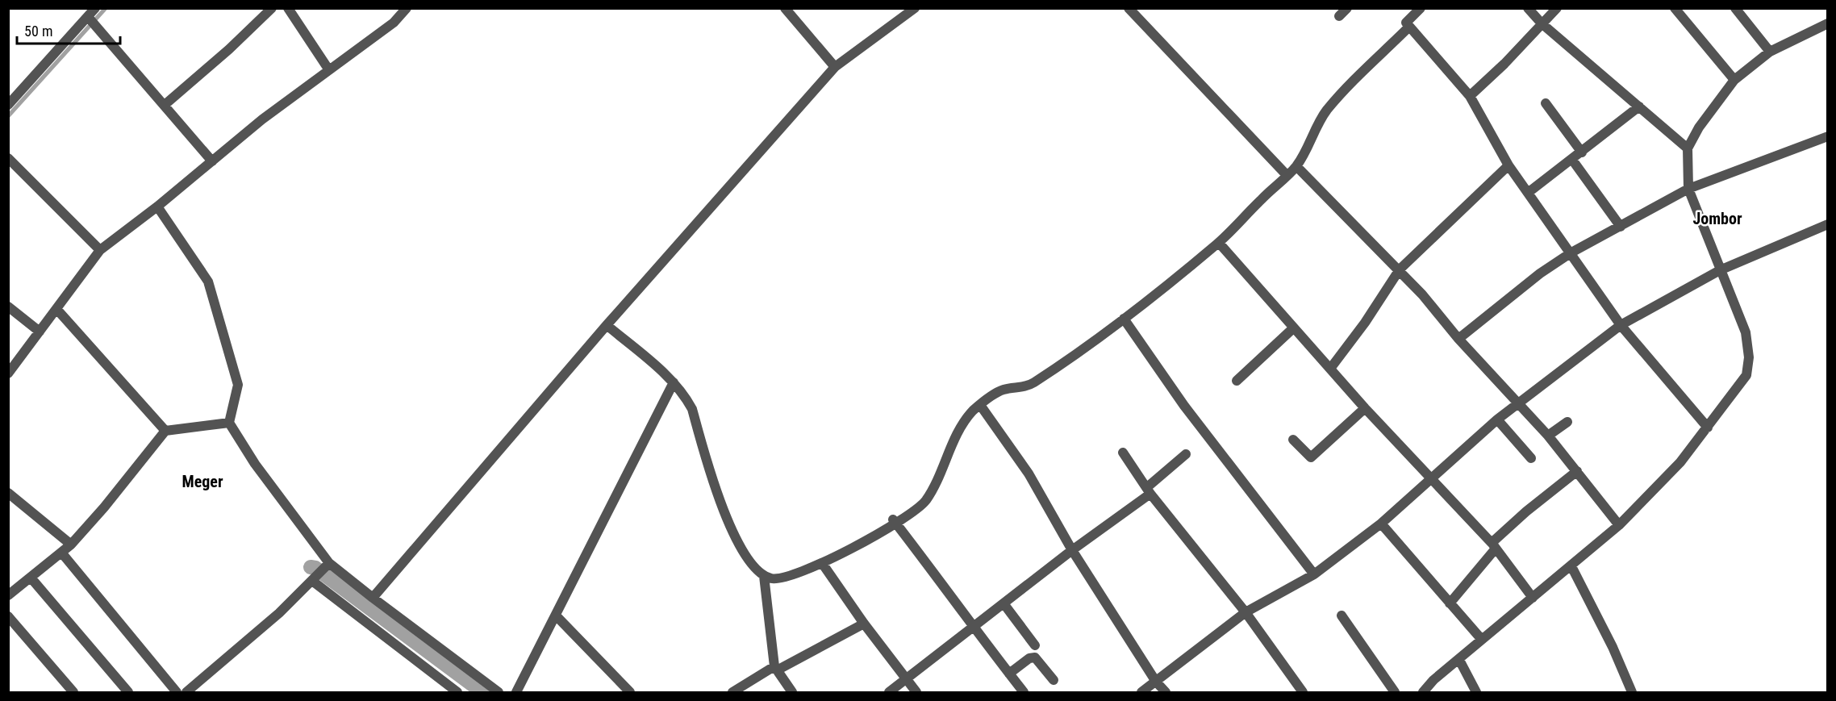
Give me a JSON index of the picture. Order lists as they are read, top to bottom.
{
  "districts": ["Jombor", "Meger"],
  "scale_bar": "50 m"
}
